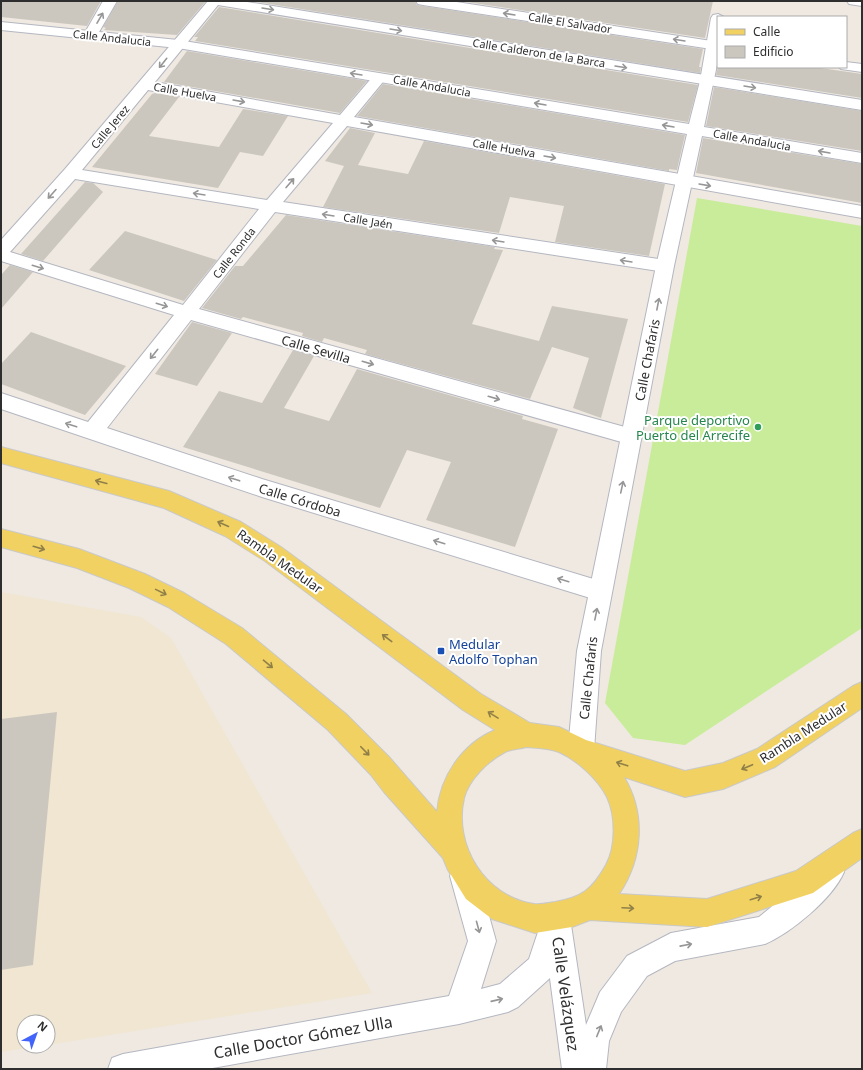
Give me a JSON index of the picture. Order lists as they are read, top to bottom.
{
  "streets": {
    "main road": ["Rambla Medular"],
    "street": [
      "Calle El Salvador",
      "Calle Andalucia",
      "Calle Calderon de la Barca",
      "Calle Huelva",
      "Calle Jerez",
      "Calle Jaén",
      "Calle Ronda",
      "Calle Sevilla",
      "Calle Chafaris",
      "Calle Córdoba",
      "Calle Velázquez",
      "Calle Doctor Gómez Ulla"
    ]
  },
  "crossings": [
    ["Calle El Salvador", "Calle Chafaris"],
    ["Calle Andalucia", "Calle Jerez"],
    ["Calle Andalucia", "Calle Ronda"],
    ["Calle Andalucia", "Calle Chafaris"],
    ["Calle Calderon de la Barca", "Calle Jerez"],
    ["Calle Calderon de la Barca", "Calle Chafaris"],
    ["Calle Huelva", "Calle Jerez"],
    ["Calle Huelva", "Calle Ronda"],
    ["Calle Huelva", "Calle Chafaris"],
    ["Calle Jerez", "Calle Jaén"],
    ["Calle Jaén", "Calle Ronda"],
    ["Calle Jaén", "Calle Chafaris"],
    ["Calle Ronda", "Calle Sevilla"],
    ["Calle Ronda", "Calle Córdoba"],
    ["Calle Sevilla", "Calle Chafaris"],
    ["Calle Chafaris", "Calle Córdoba"],
    ["Calle Chafaris", "Rambla Medular"],
    ["Calle Velázquez", "Calle Doctor Gómez Ulla"]
  ],
  "one_way": [
    "Calle El Salvador",
    "Calle Andalucia",
    "Calle Calderon de la Barca",
    "Calle Huelva",
    "Calle Jerez",
    "Calle Jaén",
    "Calle Sevilla",
    "Calle Chafaris",
    "Calle Córdoba"
  ],
  "places": {
    "other": ["Parque deportivo Puerto del Arrecife"],
    "transit": ["Medular Adolfo Tophan"]
  },
  "legend": ["Calle", "Edificio"],
  "north": "top right"
}
